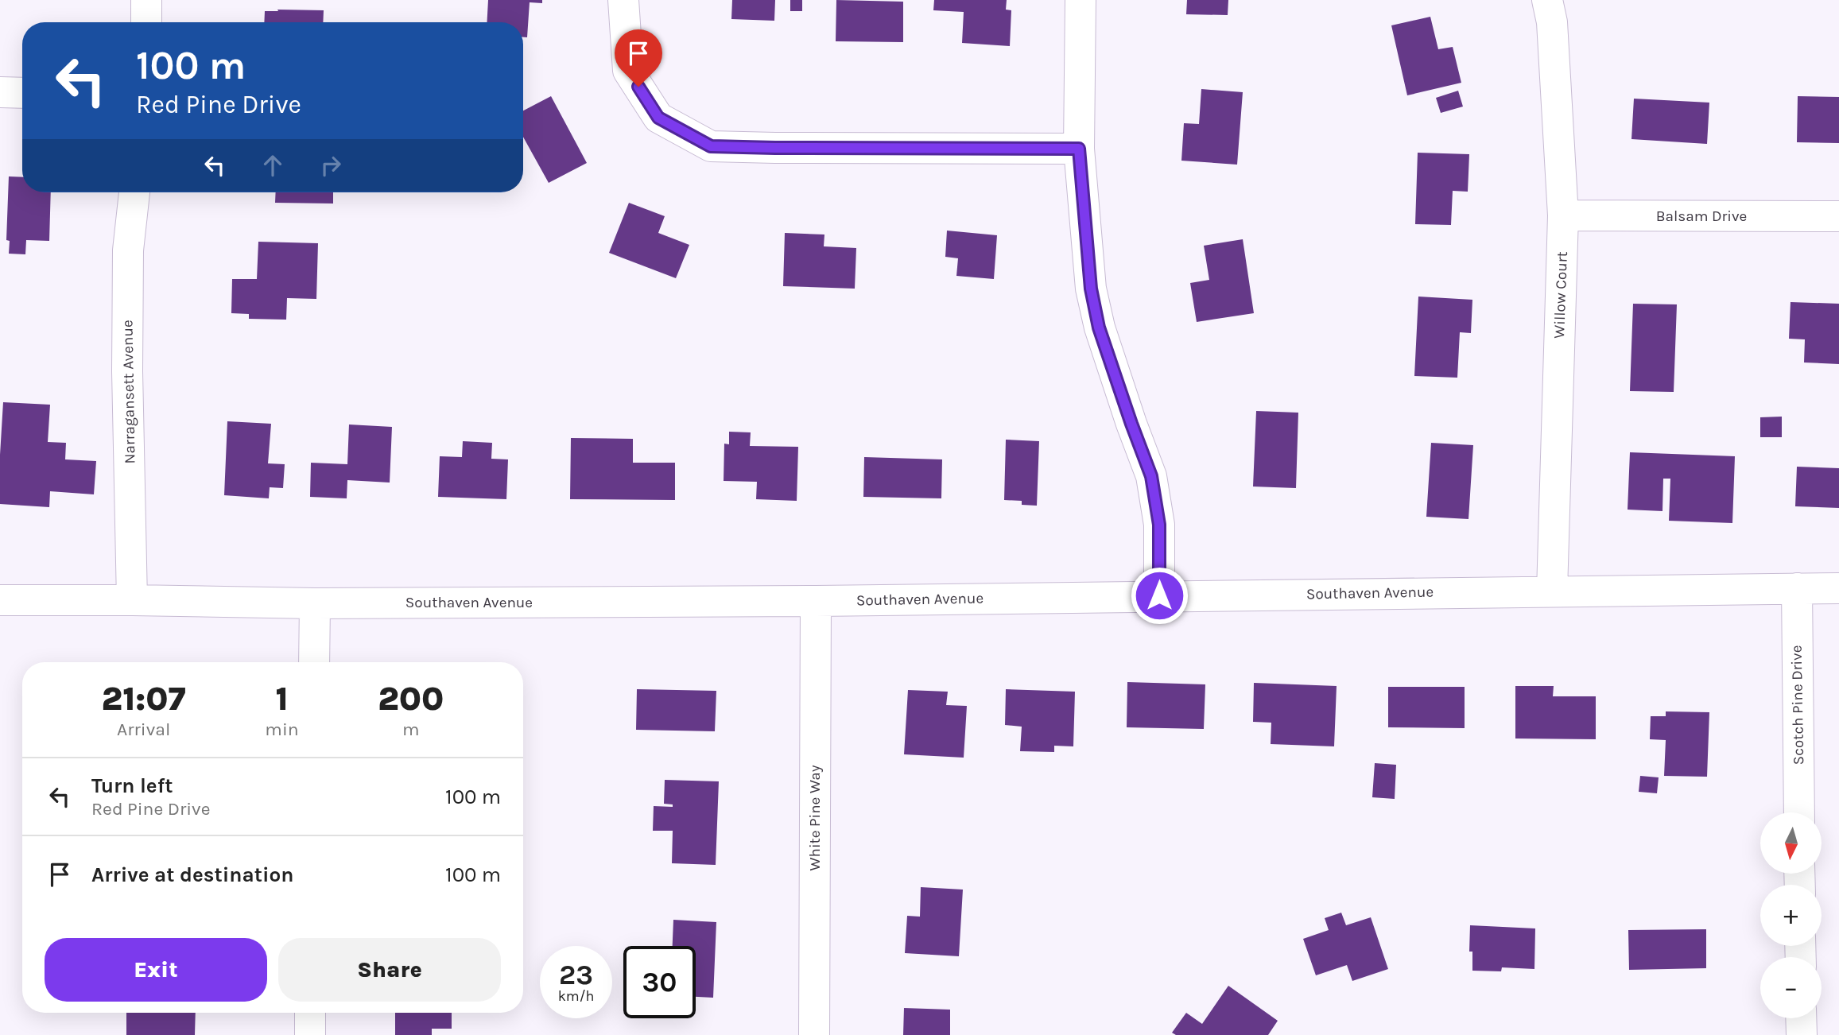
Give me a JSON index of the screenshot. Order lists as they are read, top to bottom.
{
  "streets": {
    "street": [
      "Balsam Drive",
      "Willow Court",
      "Narragansett Avenue",
      "Southaven Avenue",
      "Scotch Pine Drive",
      "White Pine Way"
    ]
  },
  "crossings": [
    ["Balsam Drive", "Willow Court"],
    ["Willow Court", "Southaven Avenue"],
    ["Narragansett Avenue", "Southaven Avenue"],
    ["Southaven Avenue", "Scotch Pine Drive"],
    ["Southaven Avenue", "White Pine Way"]
  ],
  "north": "bottom",
  "page": {
    "turn": ["100 m", "Red Pine Drive"],
    "eta": [
      "21:07",
      "Arrival",
      "1",
      "min",
      "200",
      "m"
    ],
    "list": [
      {
        "name": "Turn left",
        "note": "Red Pine Drive",
        "value": "100 m"
      },
      {
        "name": "Arrive at destination",
        "value": "100 m"
      }
    ],
    "map_buttons": ["+", "−"],
    "buttons": ["Exit", "Share"],
    "speed": "23 km/h",
    "limit": "30"
  }
}
